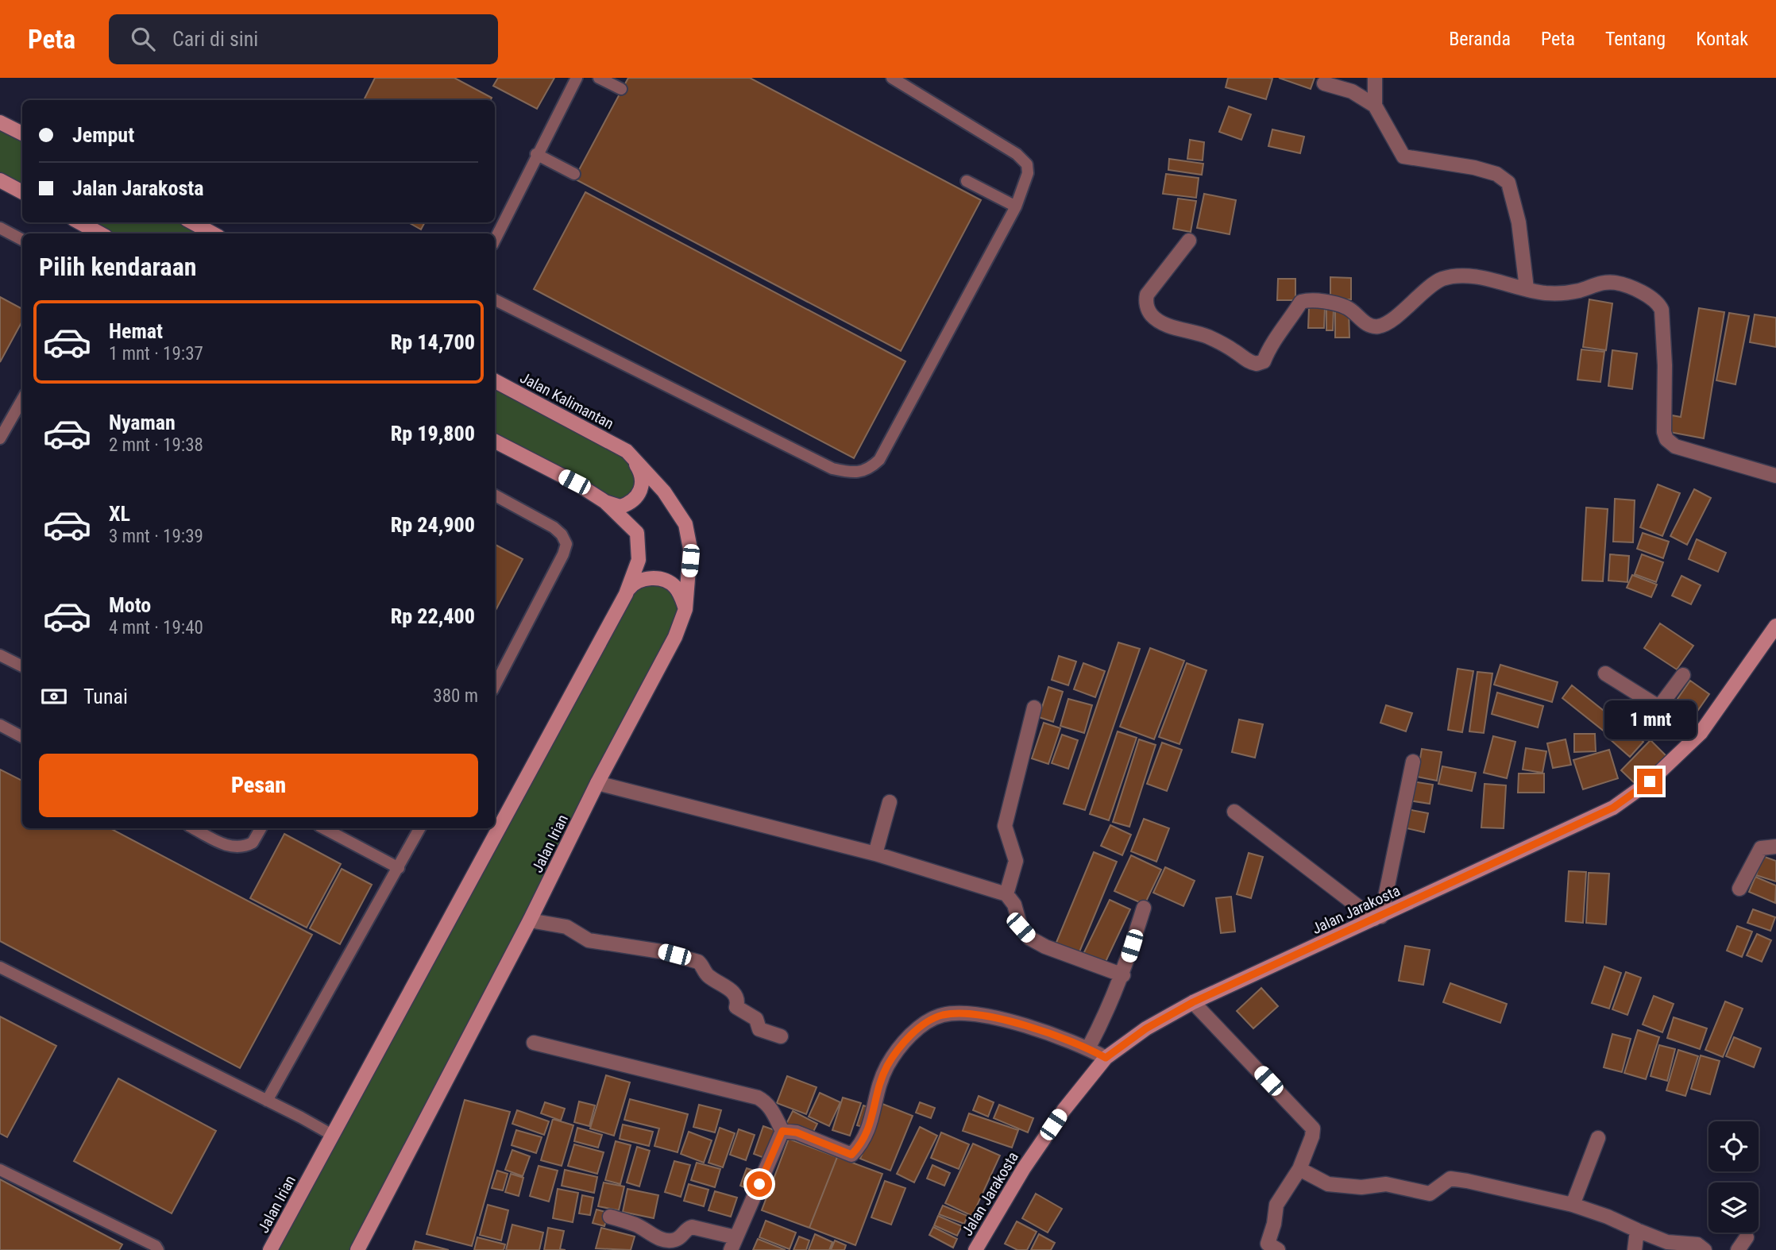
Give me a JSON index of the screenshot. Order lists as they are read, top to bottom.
{
  "streets": {
    "street": ["Jalan Kalimantan", "Jalan Irian", "Jalan Jarakosta"]
  },
  "crossings": [
    ["Jalan Kalimantan", "Jalan Irian"]
  ],
  "page": {
    "header": "Peta",
    "search": "Cari di sini",
    "nav": [
      "Beranda",
      "Peta",
      "Tentang",
      "Kontak"
    ],
    "banner": ["Jemput", "Jalan Jarakosta"],
    "heading": "Pilih kendaraan",
    "list": [
      {
        "name": "Hemat",
        "note": "1 mnt · 19:37",
        "value": "Rp 14,700"
      },
      {
        "name": "Nyaman",
        "note": "2 mnt · 19:38",
        "value": "Rp 19,800"
      },
      {
        "name": "XL",
        "note": "3 mnt · 19:39",
        "value": "Rp 24,900"
      },
      {
        "name": "Moto",
        "note": "4 mnt · 19:40",
        "value": "Rp 22,400"
      }
    ],
    "pay": ["Tunai", "380 m"],
    "bubble": "1 mnt",
    "buttons": "Pesan"
  }
}
